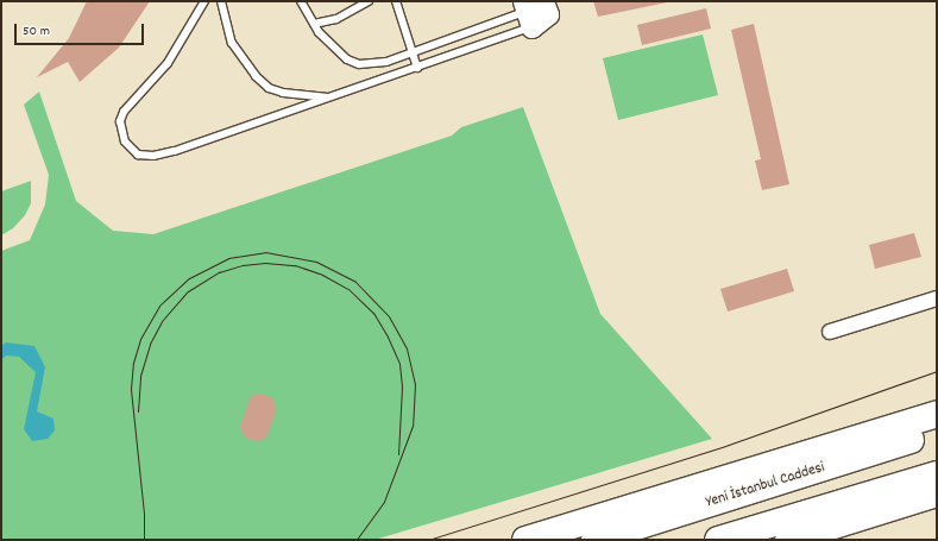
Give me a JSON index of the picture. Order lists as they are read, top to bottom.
{
  "streets": {
    "highway": ["Yeni İstanbul Caddesi"]
  },
  "scale_bar": "50 m"
}
